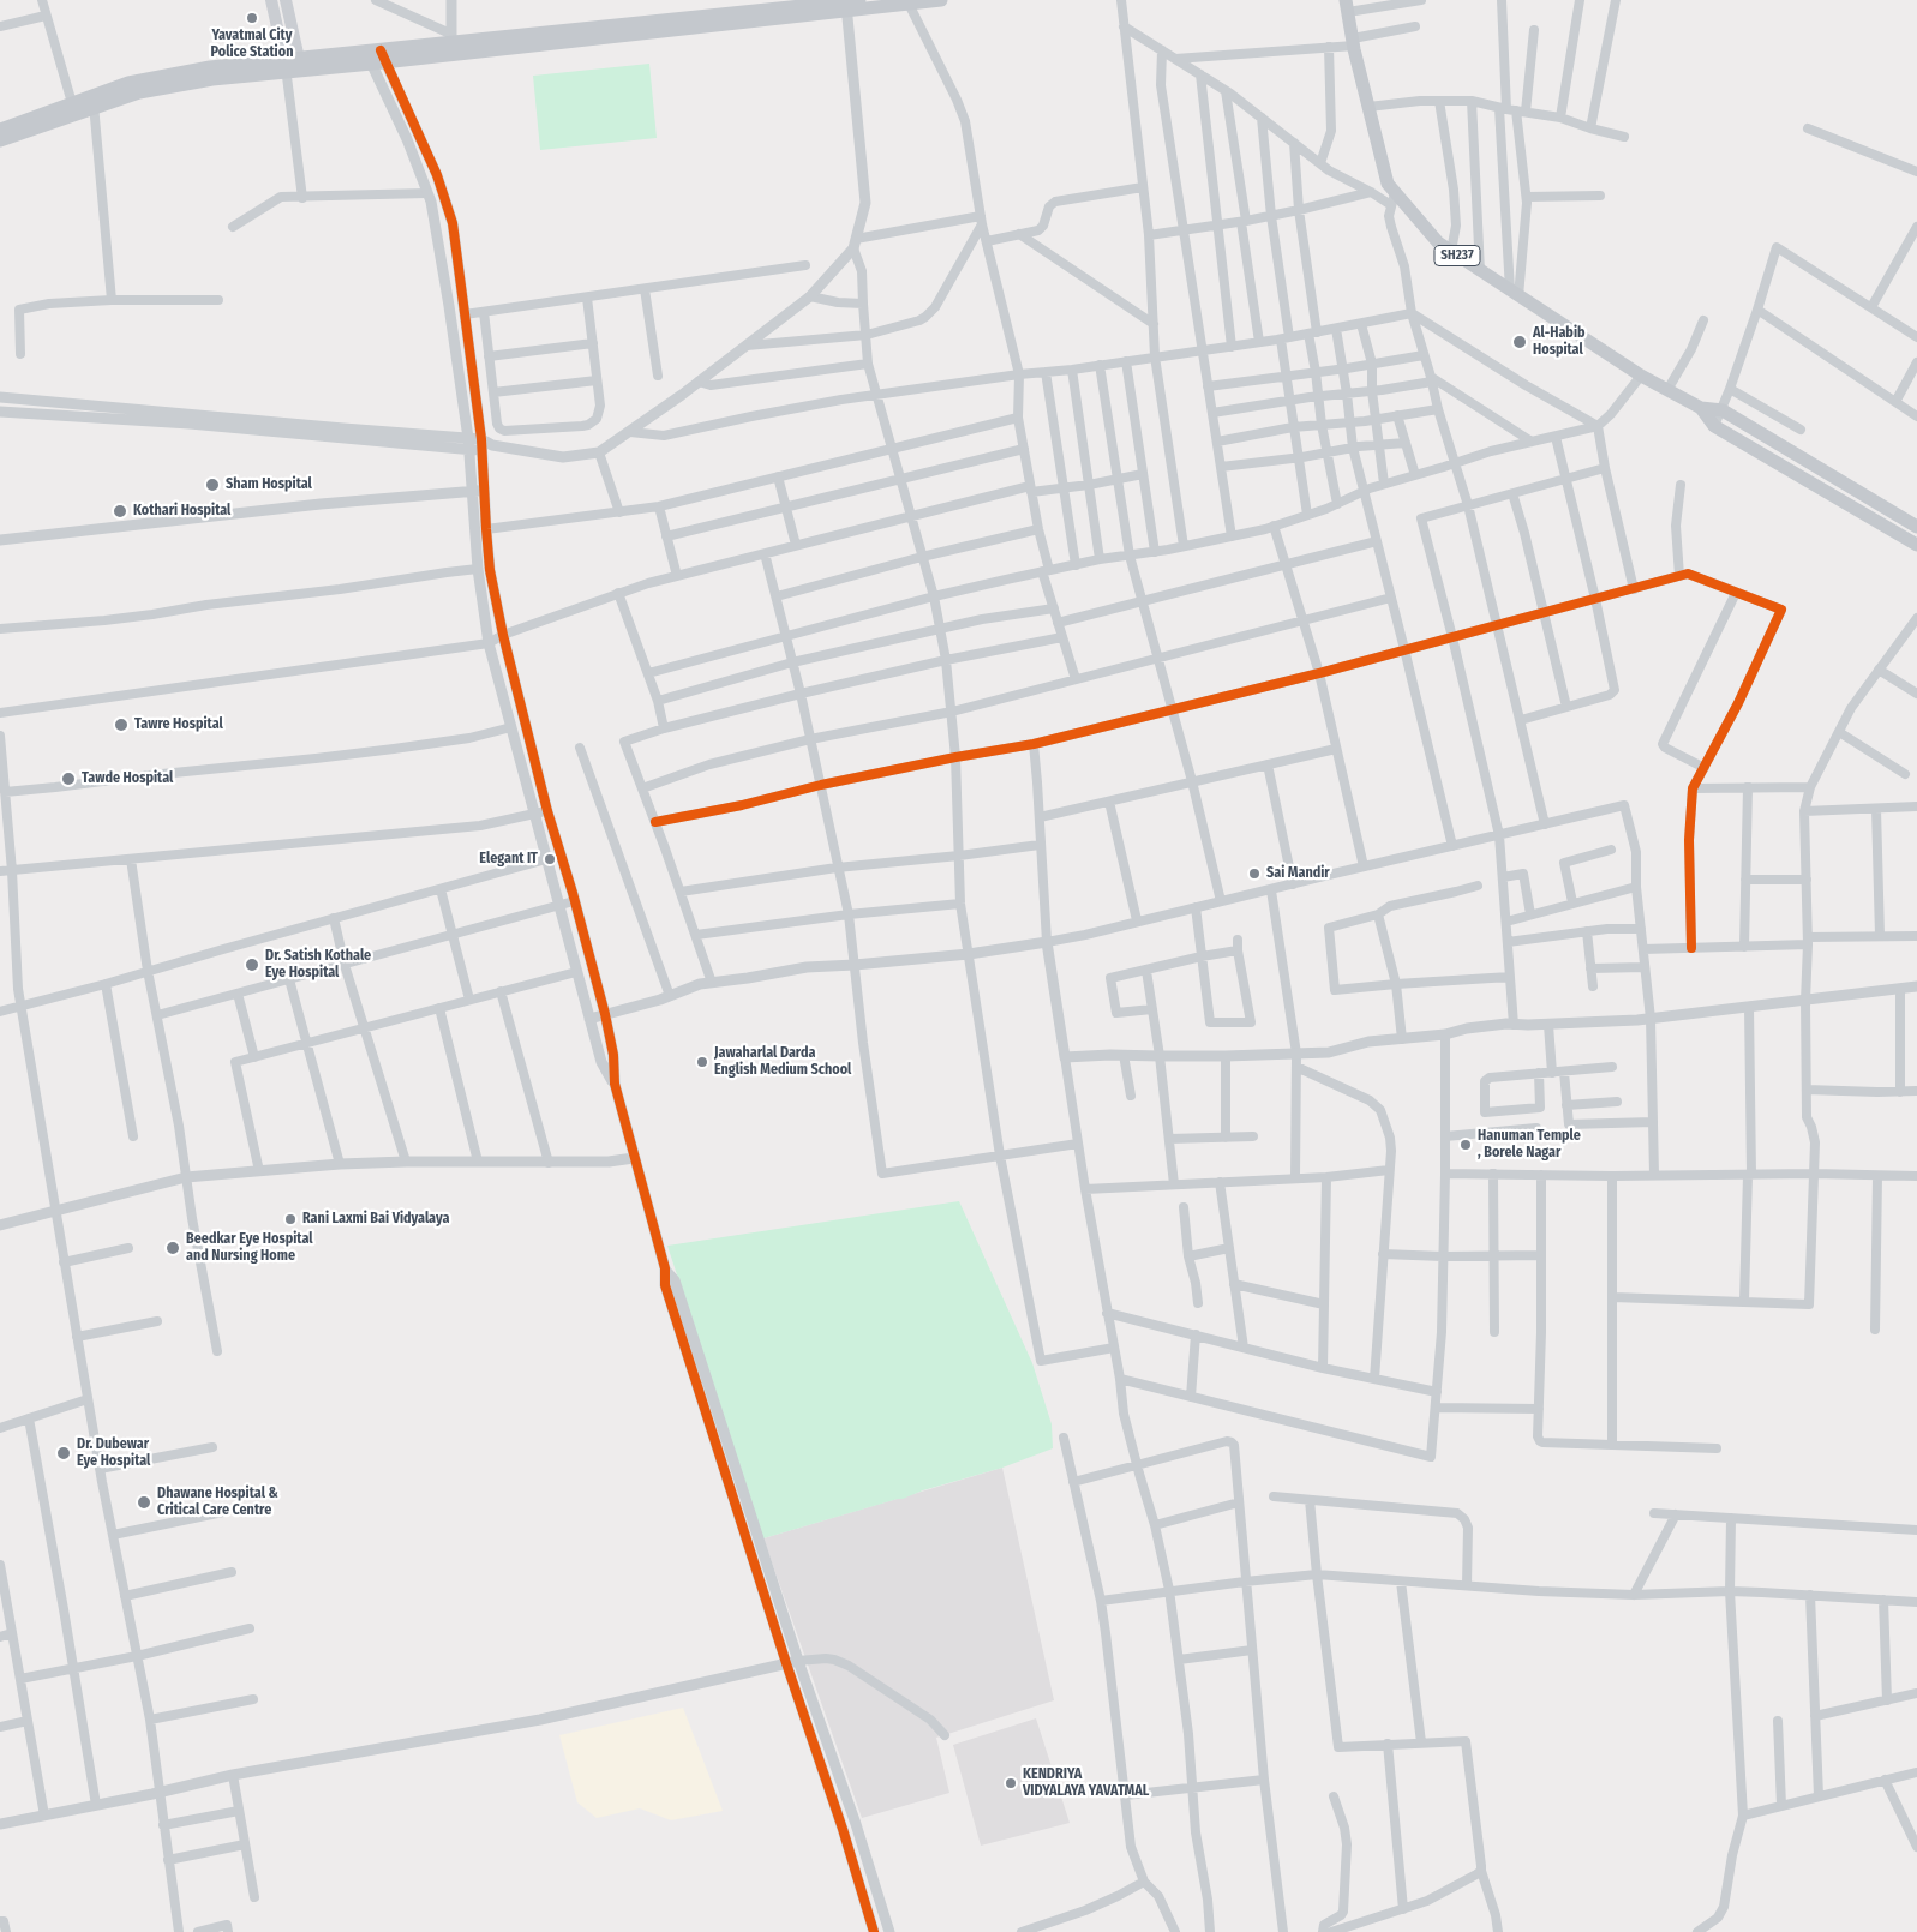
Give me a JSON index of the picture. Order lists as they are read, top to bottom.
{
  "streets": {
    "main road": ["SH237"]
  },
  "places": [
    "Yavatmal City Police Station",
    "Al-Habib Hospital",
    "Sham Hospital",
    "Kothari Hospital",
    "Tawre Hospital",
    "Tawde Hospital",
    "Elegant IT",
    "Sai Mandir",
    "Dr. Satish Kothale Eye Hospital",
    "Jawaharlal Darda English Medium School",
    "Hanuman Temple , Borele Nagar",
    "Rani Laxmi Bai Vidyalaya",
    "Beedkar Eye Hospital and Nursing Home",
    "Dr. Dubewar Eye Hospital",
    "Dhawane Hospital & Critical Care Centre",
    "KENDRIYA VIDYALAYA YAVATMAL"
  ]
}
